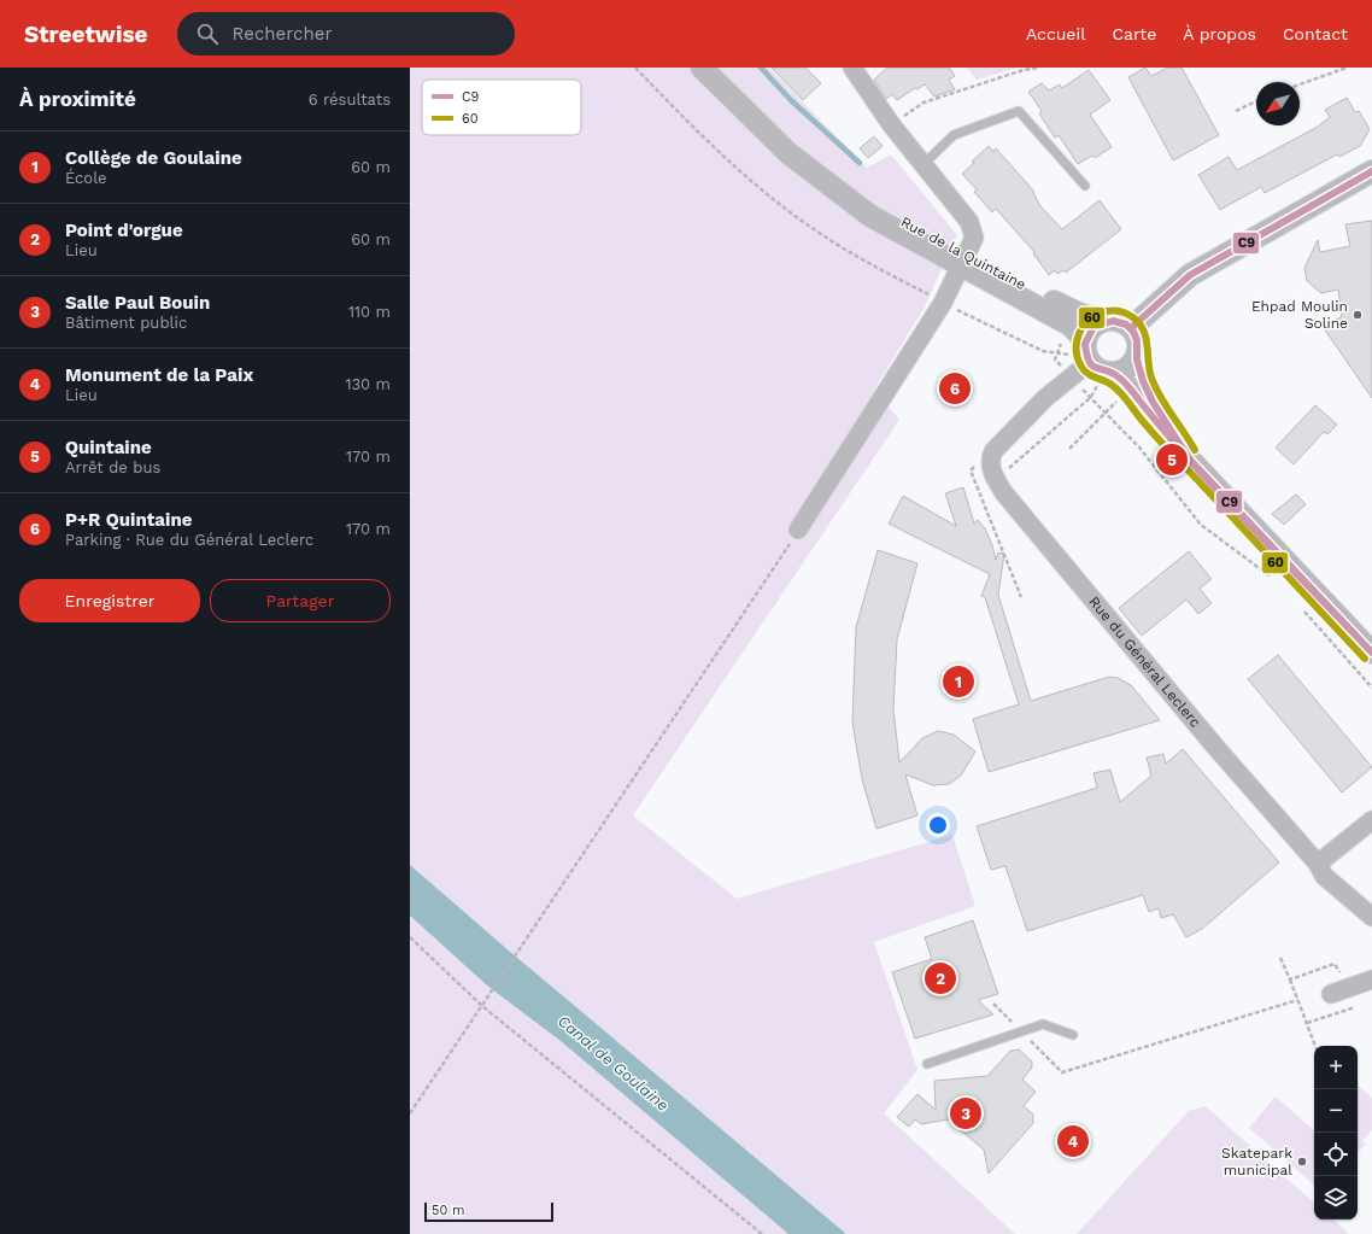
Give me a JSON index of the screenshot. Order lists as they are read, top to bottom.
{
  "streets": {
    "street": ["Rue de la Quintaine", "Rue du Général Leclerc"]
  },
  "water": ["Canal de Goulaine"],
  "places": ["Ehpad Moulin Soline", "Skatepark municipal"],
  "lines": ["transit line C9", "transit line 60"],
  "legend": ["C9", "60"],
  "scale_bar": "50 m",
  "north": "bottom left",
  "page": {
    "header": "Streetwise",
    "search": "Rechercher",
    "nav": [
      "Accueil",
      "Carte",
      "À propos",
      "Contact"
    ],
    "heading": ["À proximité", "6 résultats"],
    "list": [
      {
        "mark": "1",
        "name": "Collège de Goulaine",
        "note": "École",
        "value": "60 m"
      },
      {
        "mark": "2",
        "name": "Point d'orgue",
        "note": "Lieu",
        "value": "60 m"
      },
      {
        "mark": "3",
        "name": "Salle Paul Bouin",
        "note": "Bâtiment public",
        "value": "110 m"
      },
      {
        "mark": "4",
        "name": "Monument de la Paix",
        "note": "Lieu",
        "value": "130 m"
      },
      {
        "mark": "5",
        "name": "Quintaine",
        "note": "Arrêt de bus",
        "value": "170 m"
      },
      {
        "mark": "6",
        "name": "P+R Quintaine",
        "note": "Parking · Rue du Général Leclerc",
        "value": "170 m"
      }
    ],
    "pins": [
      "6",
      "5",
      "1",
      "2",
      "3",
      "4"
    ],
    "buttons": ["Enregistrer", "Partager"],
    "map_buttons": ["+", "−"],
    "scale": "50 m"
  }
}
